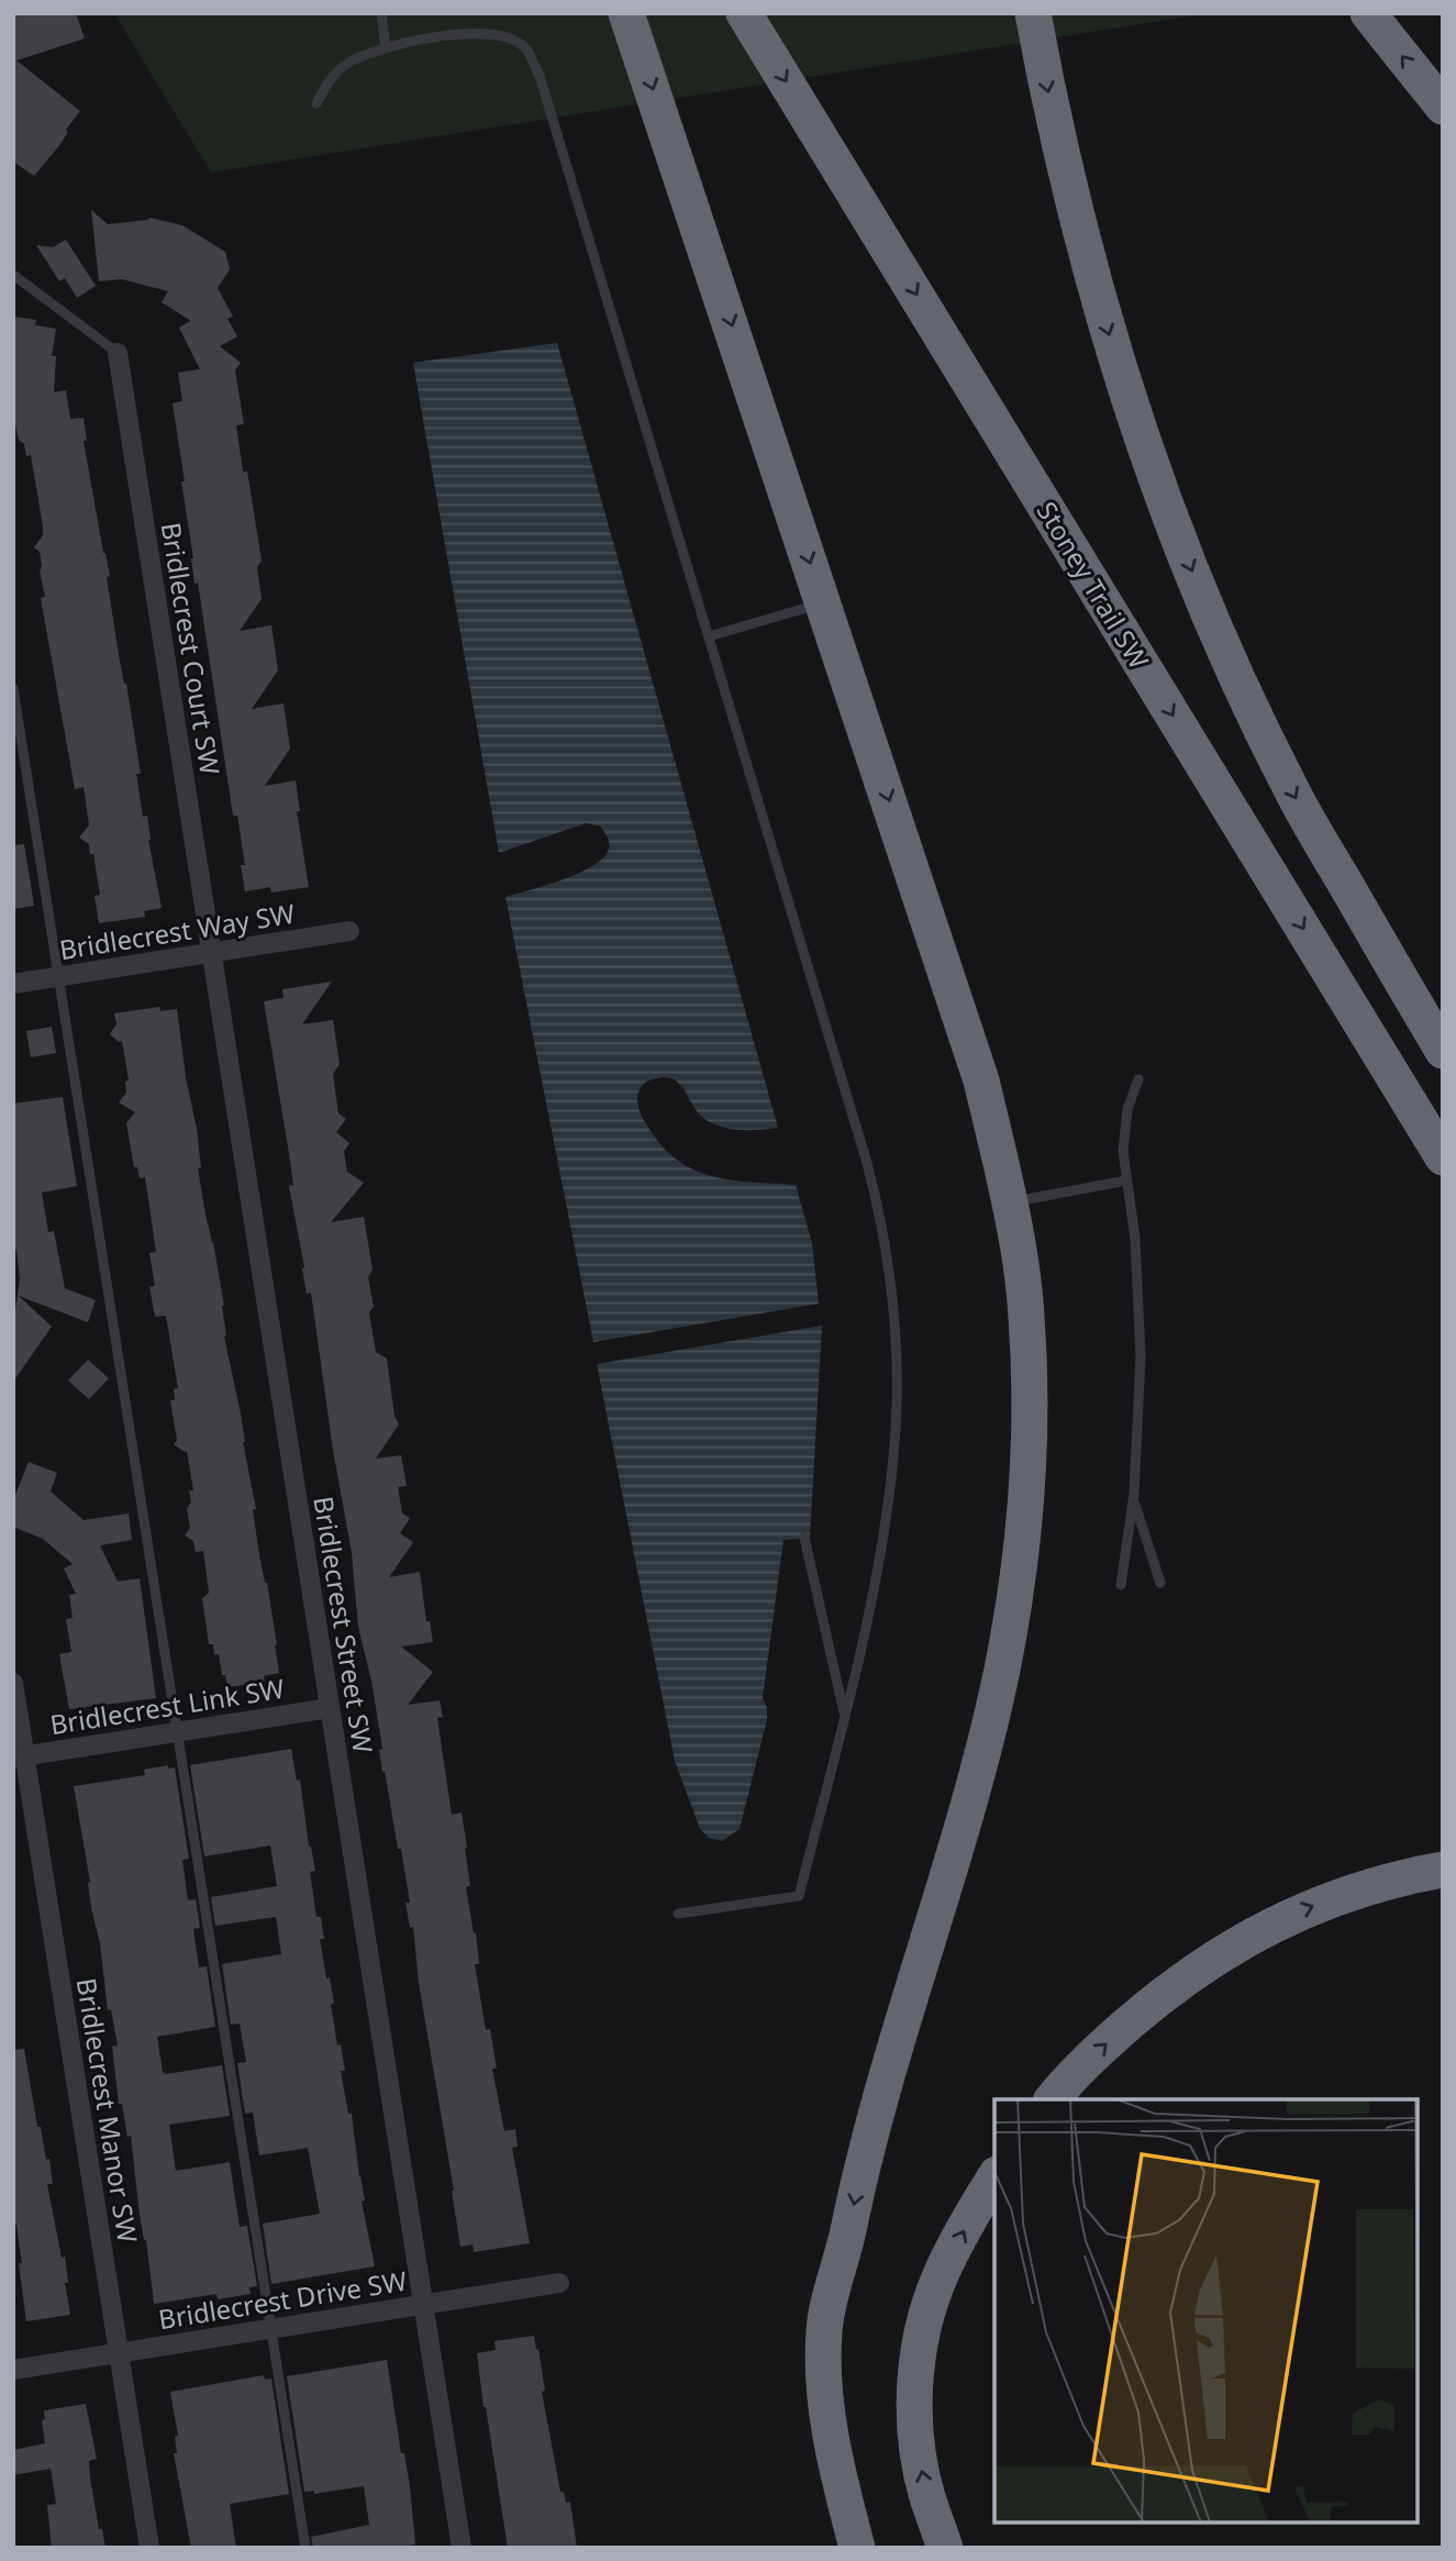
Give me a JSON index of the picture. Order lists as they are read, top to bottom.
{
  "streets": {
    "highway": ["Stoney Trail SW"],
    "street": [
      "Bridlecrest Court SW",
      "Bridlecrest Way SW",
      "Bridlecrest Street SW",
      "Bridlecrest Link SW",
      "Bridlecrest Manor SW",
      "Bridlecrest Drive SW"
    ]
  },
  "crossings": [
    ["Bridlecrest Court SW", "Bridlecrest Way SW"],
    ["Bridlecrest Court SW", "Bridlecrest Street SW"],
    ["Bridlecrest Way SW", "Bridlecrest Street SW"],
    ["Bridlecrest Street SW", "Bridlecrest Link SW"],
    ["Bridlecrest Street SW", "Bridlecrest Drive SW"],
    ["Bridlecrest Link SW", "Bridlecrest Manor SW"],
    ["Bridlecrest Manor SW", "Bridlecrest Drive SW"]
  ]
}
